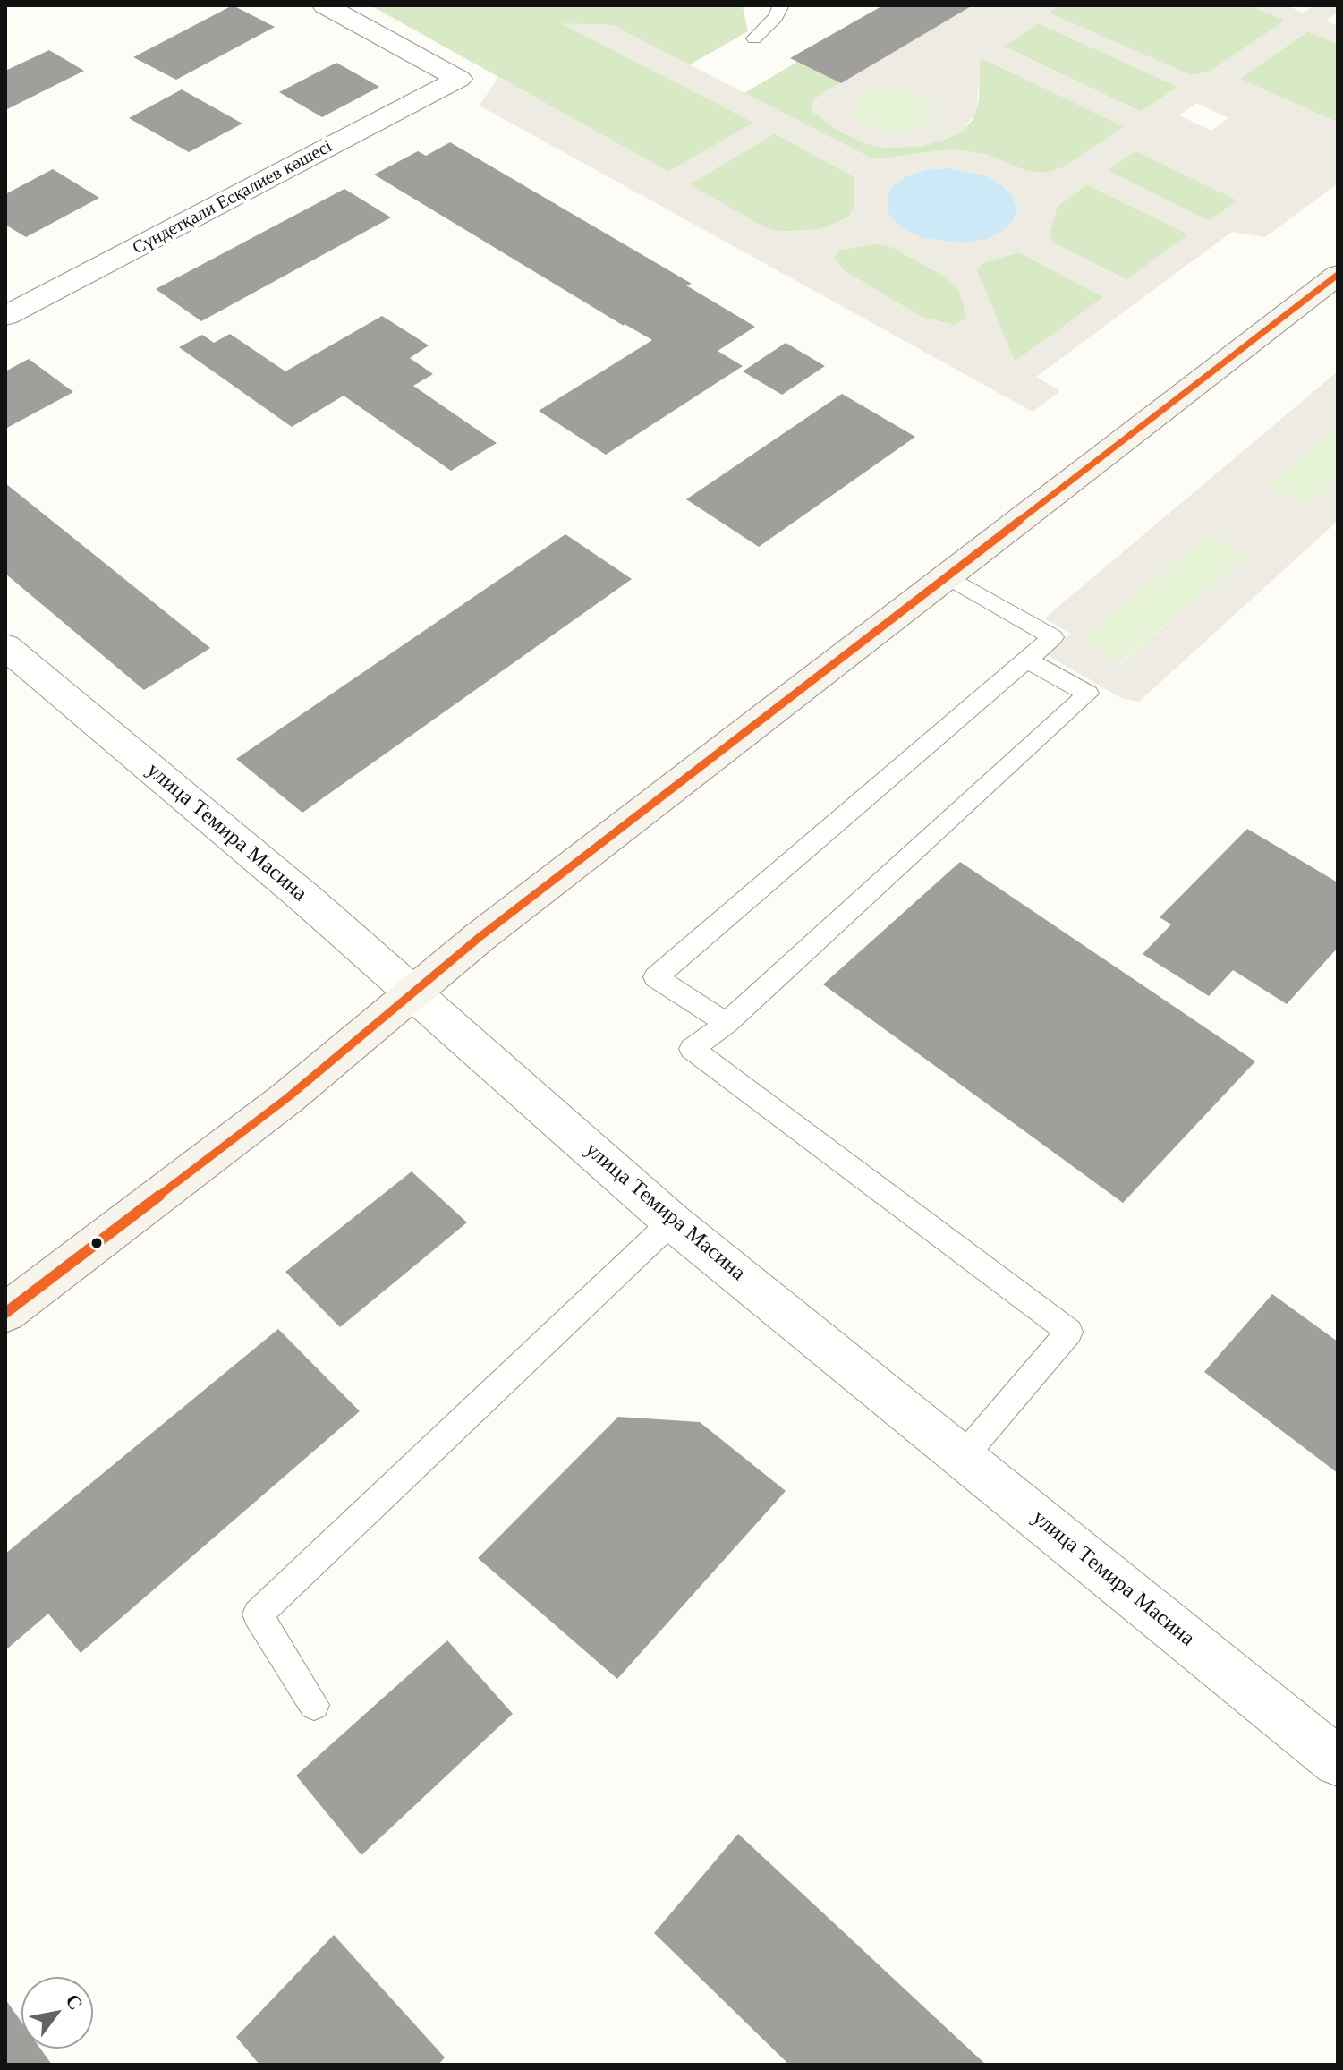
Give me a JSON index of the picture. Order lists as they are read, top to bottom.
{
  "streets": {
    "street": ["Сүндетқали Есқалиев көшесі", "улица Темира Масина"]
  },
  "north": "top right"
}
